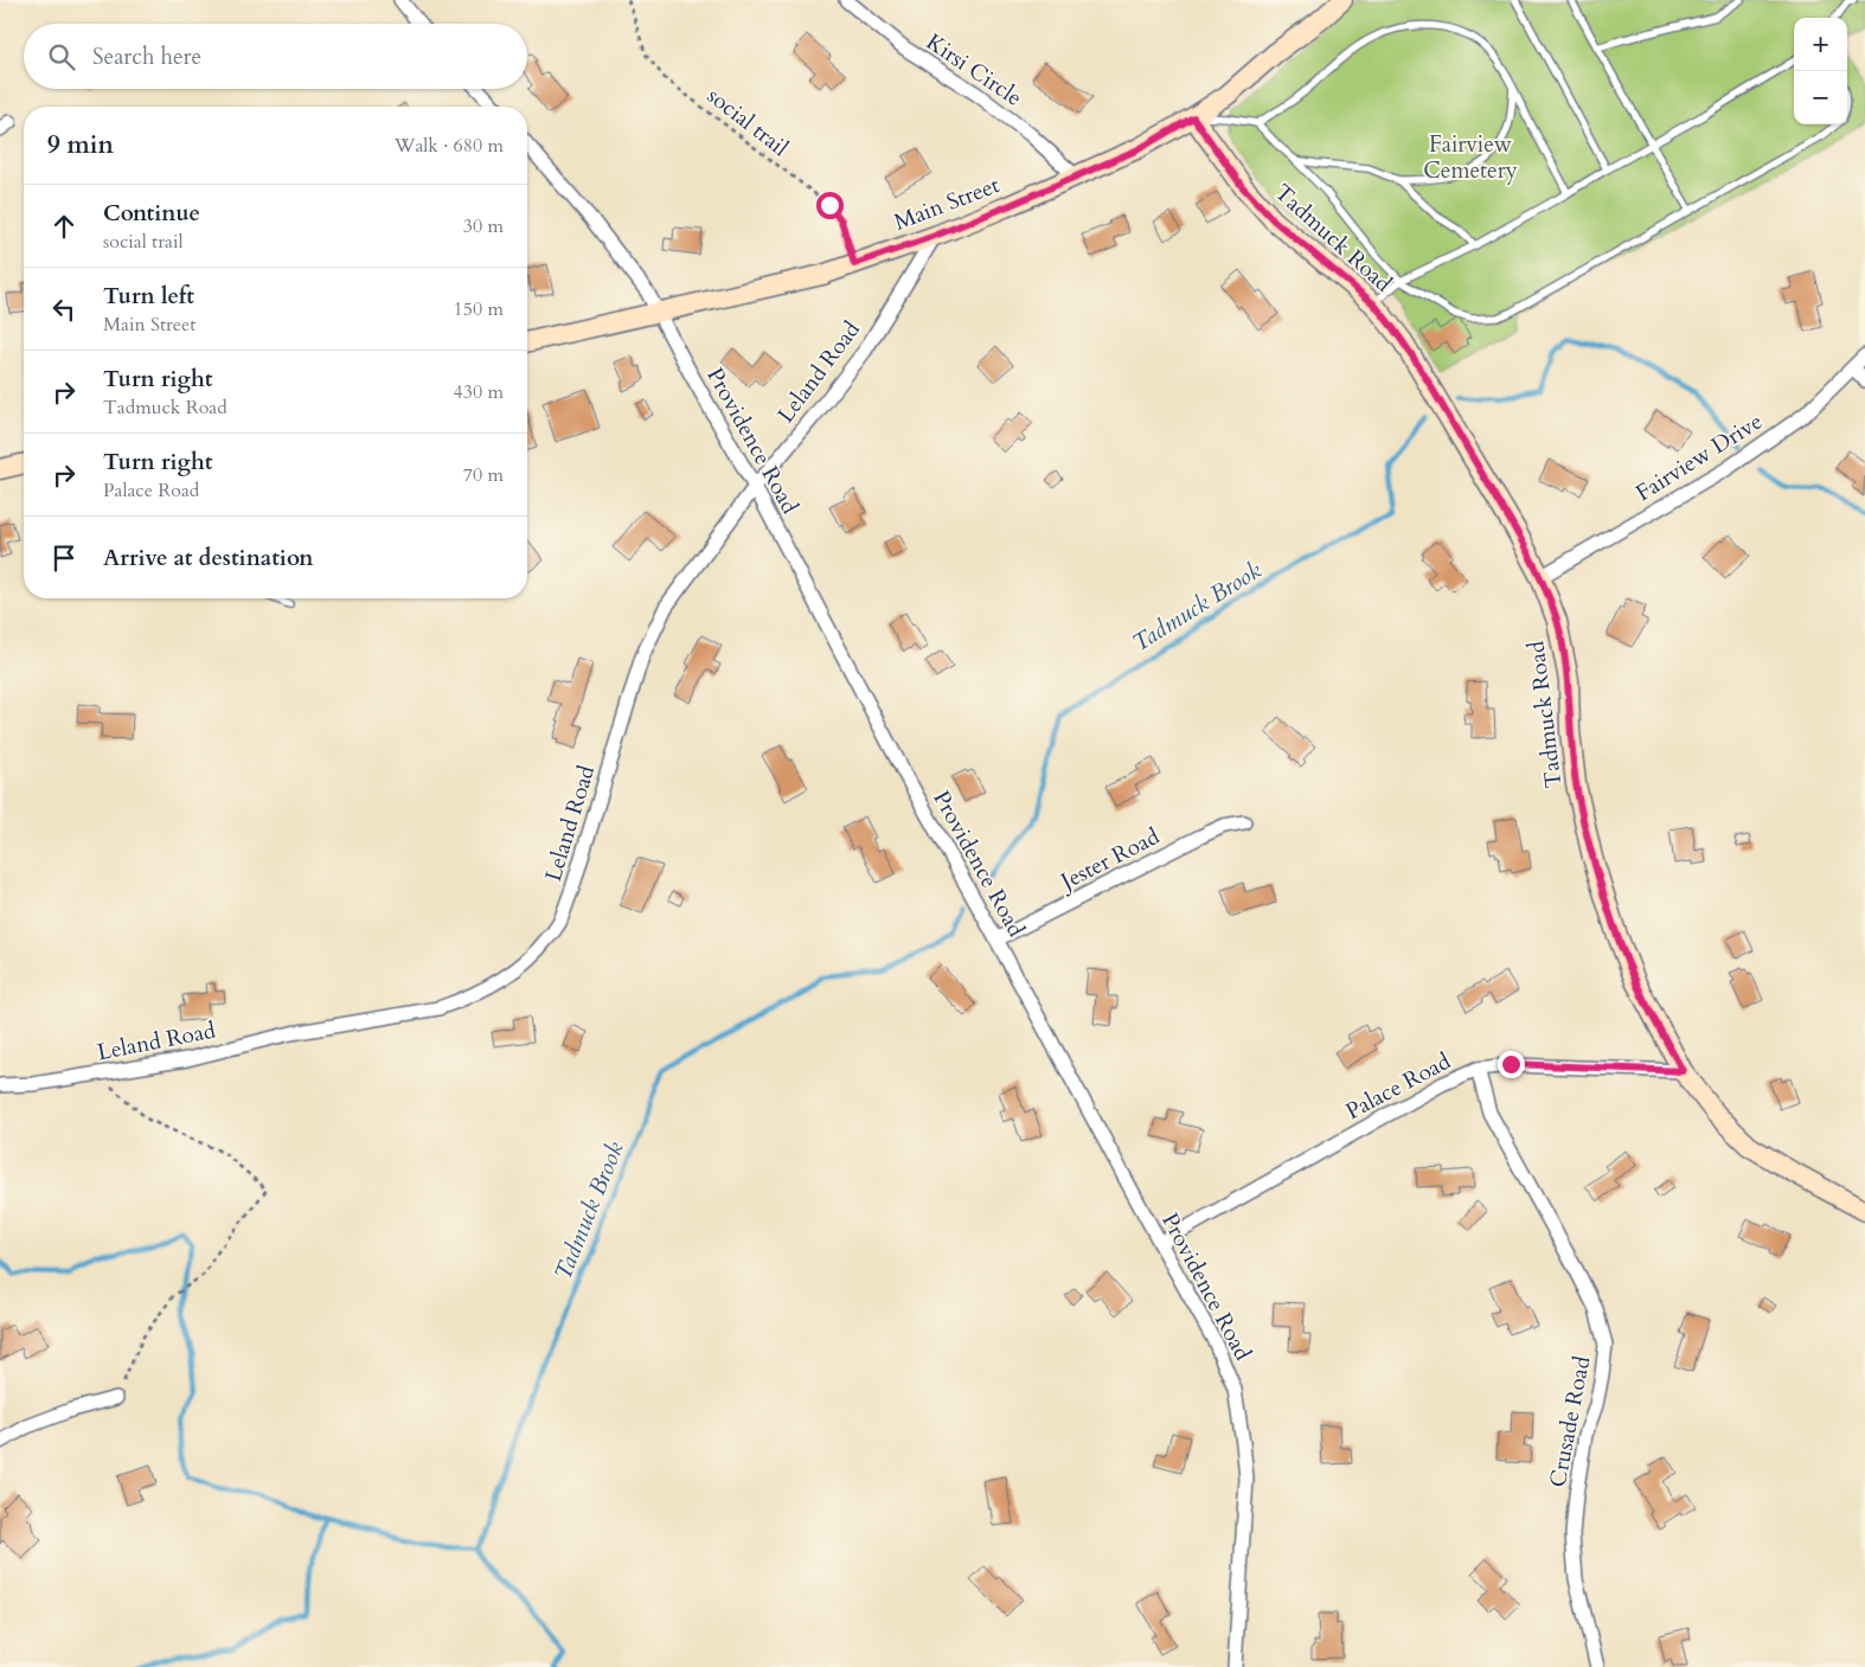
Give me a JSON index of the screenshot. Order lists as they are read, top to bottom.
{
  "streets": {
    "street": [
      "Kirsi Circle",
      "Main Street",
      "Tadmuck Road",
      "Leland Road",
      "Providence Road",
      "Fairview Drive",
      "Jester Road",
      "Palace Road",
      "Crusade Road"
    ],
    "path": ["social trail"]
  },
  "crossings": [
    ["Kirsi Circle", "Main Street"],
    ["social trail", "Main Street"],
    ["Main Street", "Tadmuck Road"],
    ["Main Street", "Leland Road"],
    ["Main Street", "Providence Road"],
    ["Tadmuck Road", "Fairview Drive"],
    ["Tadmuck Road", "Palace Road"],
    ["Leland Road", "Providence Road"],
    ["Providence Road", "Jester Road"],
    ["Providence Road", "Palace Road"],
    ["Palace Road", "Crusade Road"]
  ],
  "water": ["Tadmuck Brook"],
  "parks": ["Fairview Cemetery"],
  "page": {
    "map_buttons": ["+", "−"],
    "search": "Search here",
    "heading": ["9 min", "Walk · 680 m"],
    "list": [
      ["Continue", "social trail", "30 m"],
      ["Turn left", "Main Street", "150 m"],
      ["Turn right", "Tadmuck Road", "430 m"],
      ["Turn right", "Palace Road", "70 m"],
      "Arrive at destination"
    ]
  }
}
